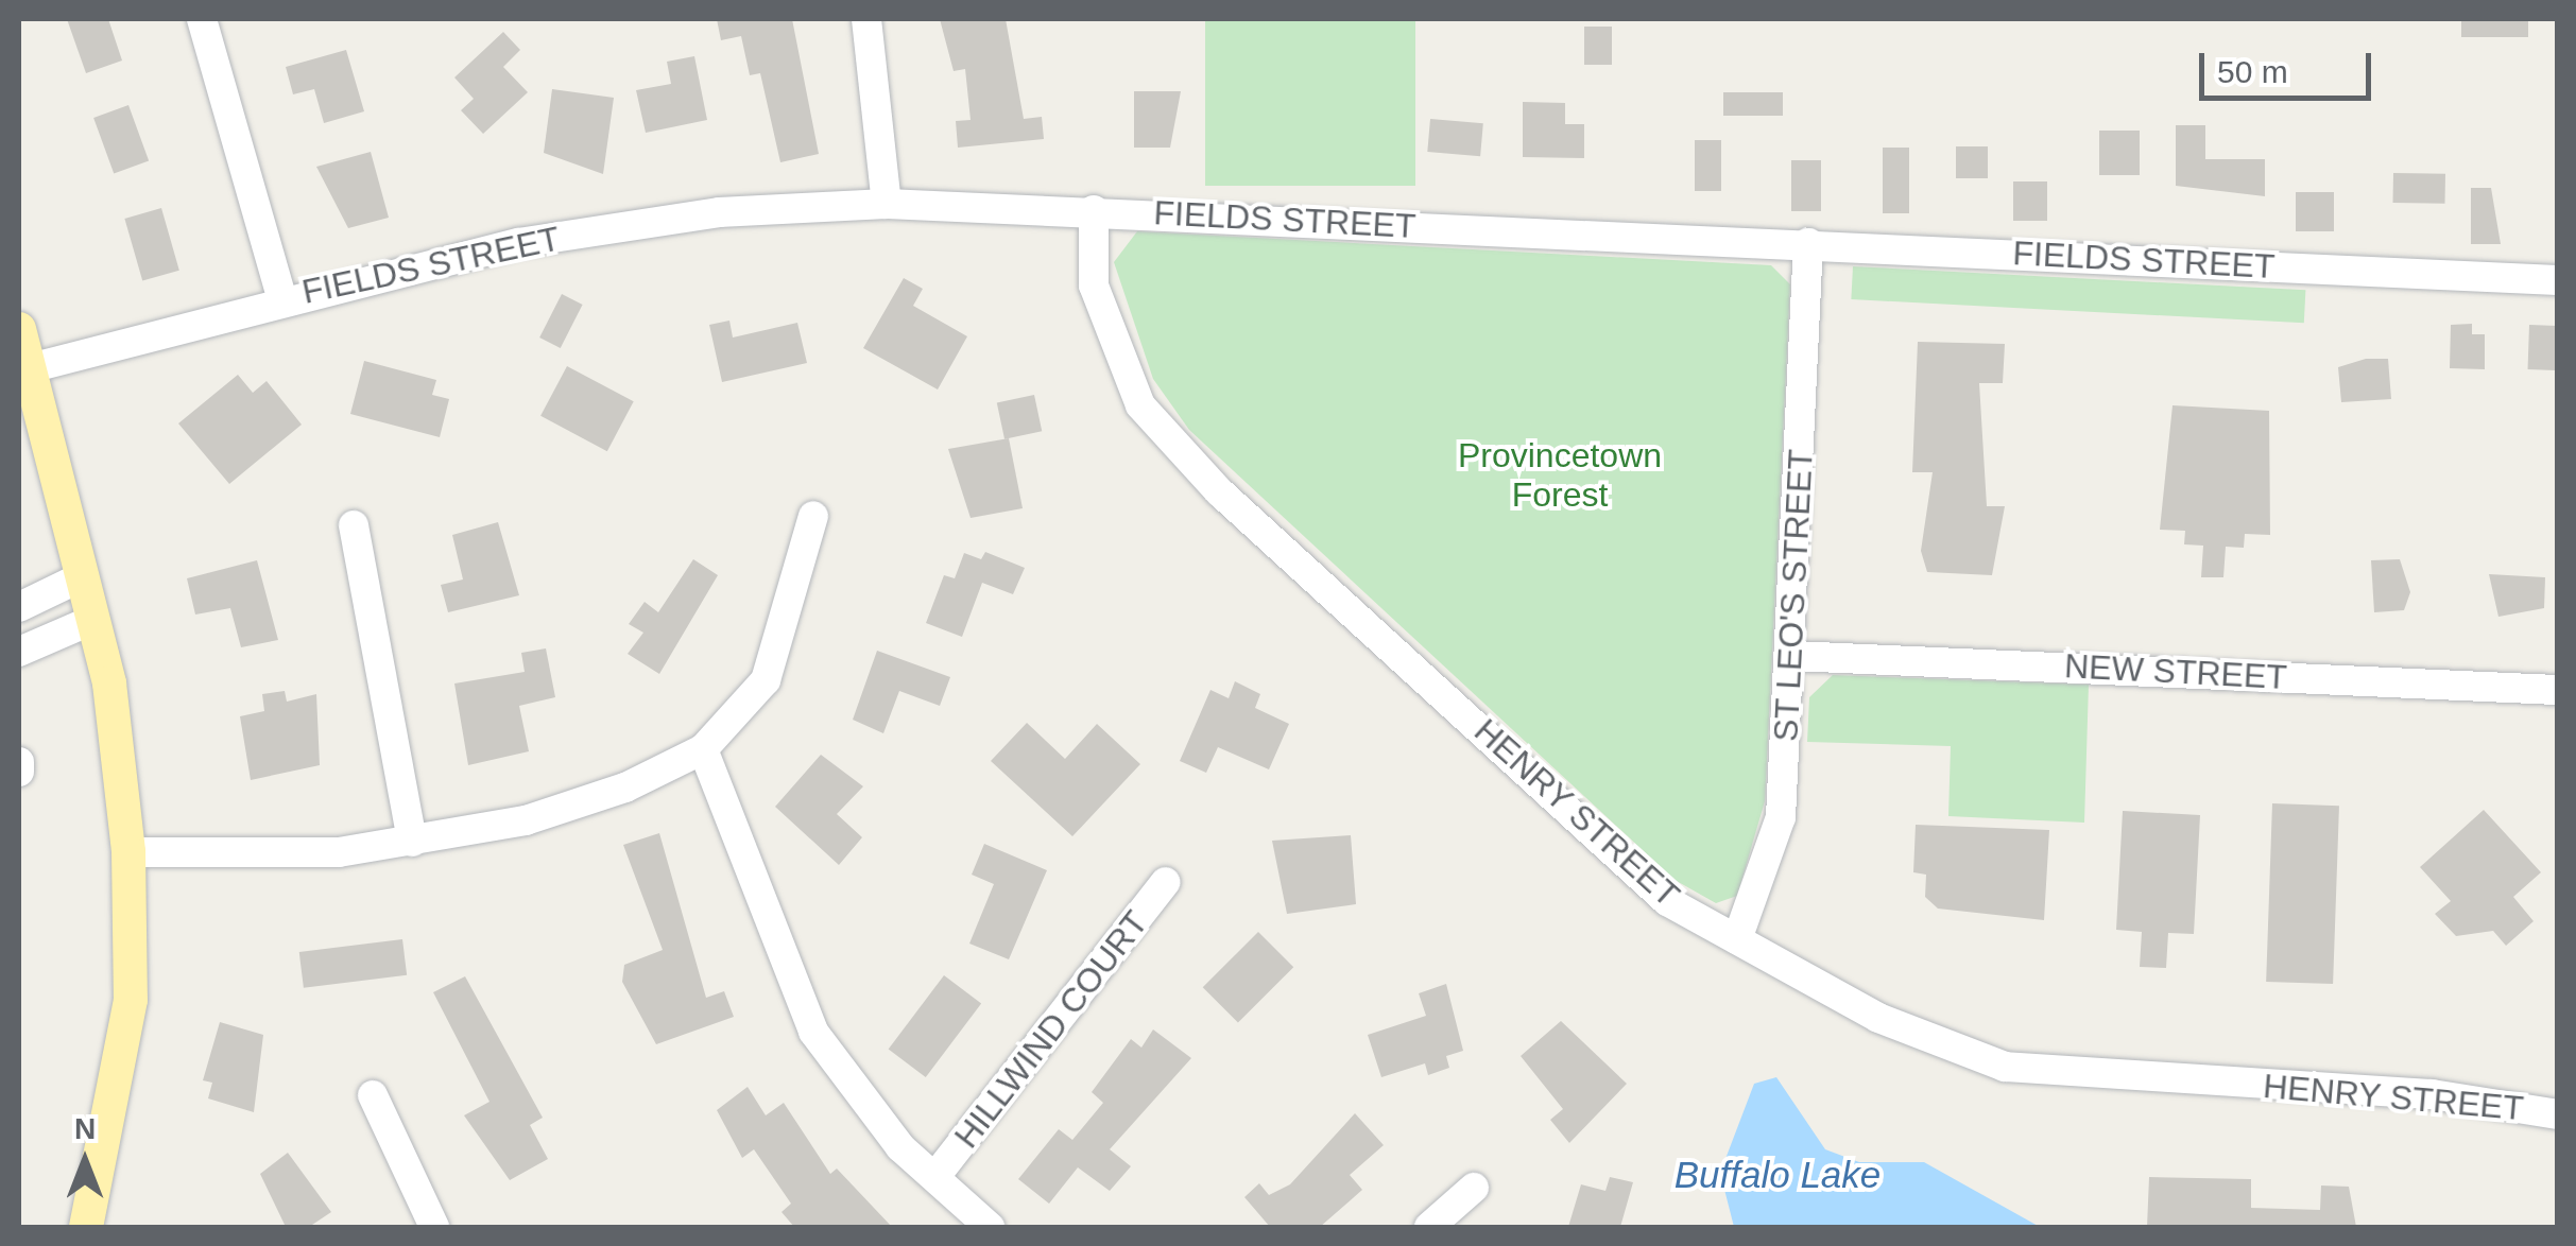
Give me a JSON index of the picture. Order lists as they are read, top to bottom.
{
  "streets": {
    "street": [
      "FIELDS STREET",
      "ST LEO'S STREET",
      "NEW STREET",
      "HENRY STREET",
      "HILLWIND COURT"
    ]
  },
  "crossings": [
    ["FIELDS STREET", "ST LEO'S STREET"],
    ["FIELDS STREET", "HENRY STREET"],
    ["ST LEO'S STREET", "NEW STREET"],
    ["ST LEO'S STREET", "HENRY STREET"]
  ],
  "water": ["Buffalo Lake"],
  "parks": ["Provincetown Forest"],
  "scale_bar": "50 m",
  "north": "top"
}
